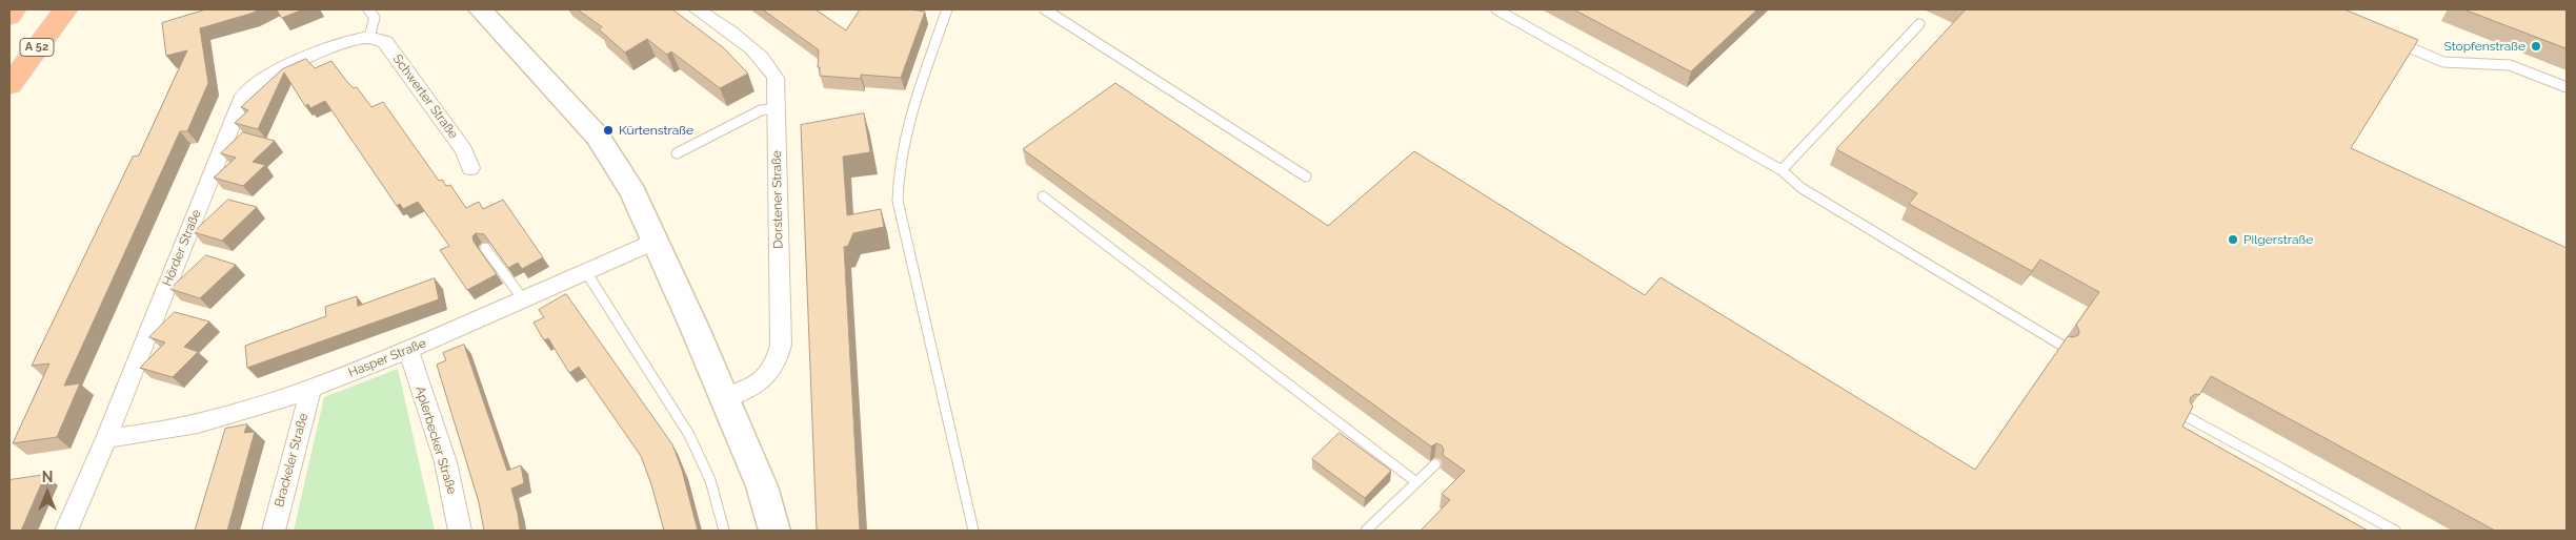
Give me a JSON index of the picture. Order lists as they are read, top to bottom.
{
  "streets": {
    "highway": ["A 52"],
    "street": [
      "Schwerter Straße",
      "Dorstener Straße",
      "Hörder Straße",
      "Hasper Straße",
      "Aplerbecker Straße",
      "Brackeler Straße"
    ]
  },
  "crossings": [
    ["Schwerter Straße", "Hörder Straße"],
    ["Hörder Straße", "Hasper Straße"],
    ["Hasper Straße", "Aplerbecker Straße"],
    ["Hasper Straße", "Brackeler Straße"]
  ],
  "places": ["Stopfenstraße", "Kürtenstraße", "Pilgerstraße"],
  "north": "top"
}
